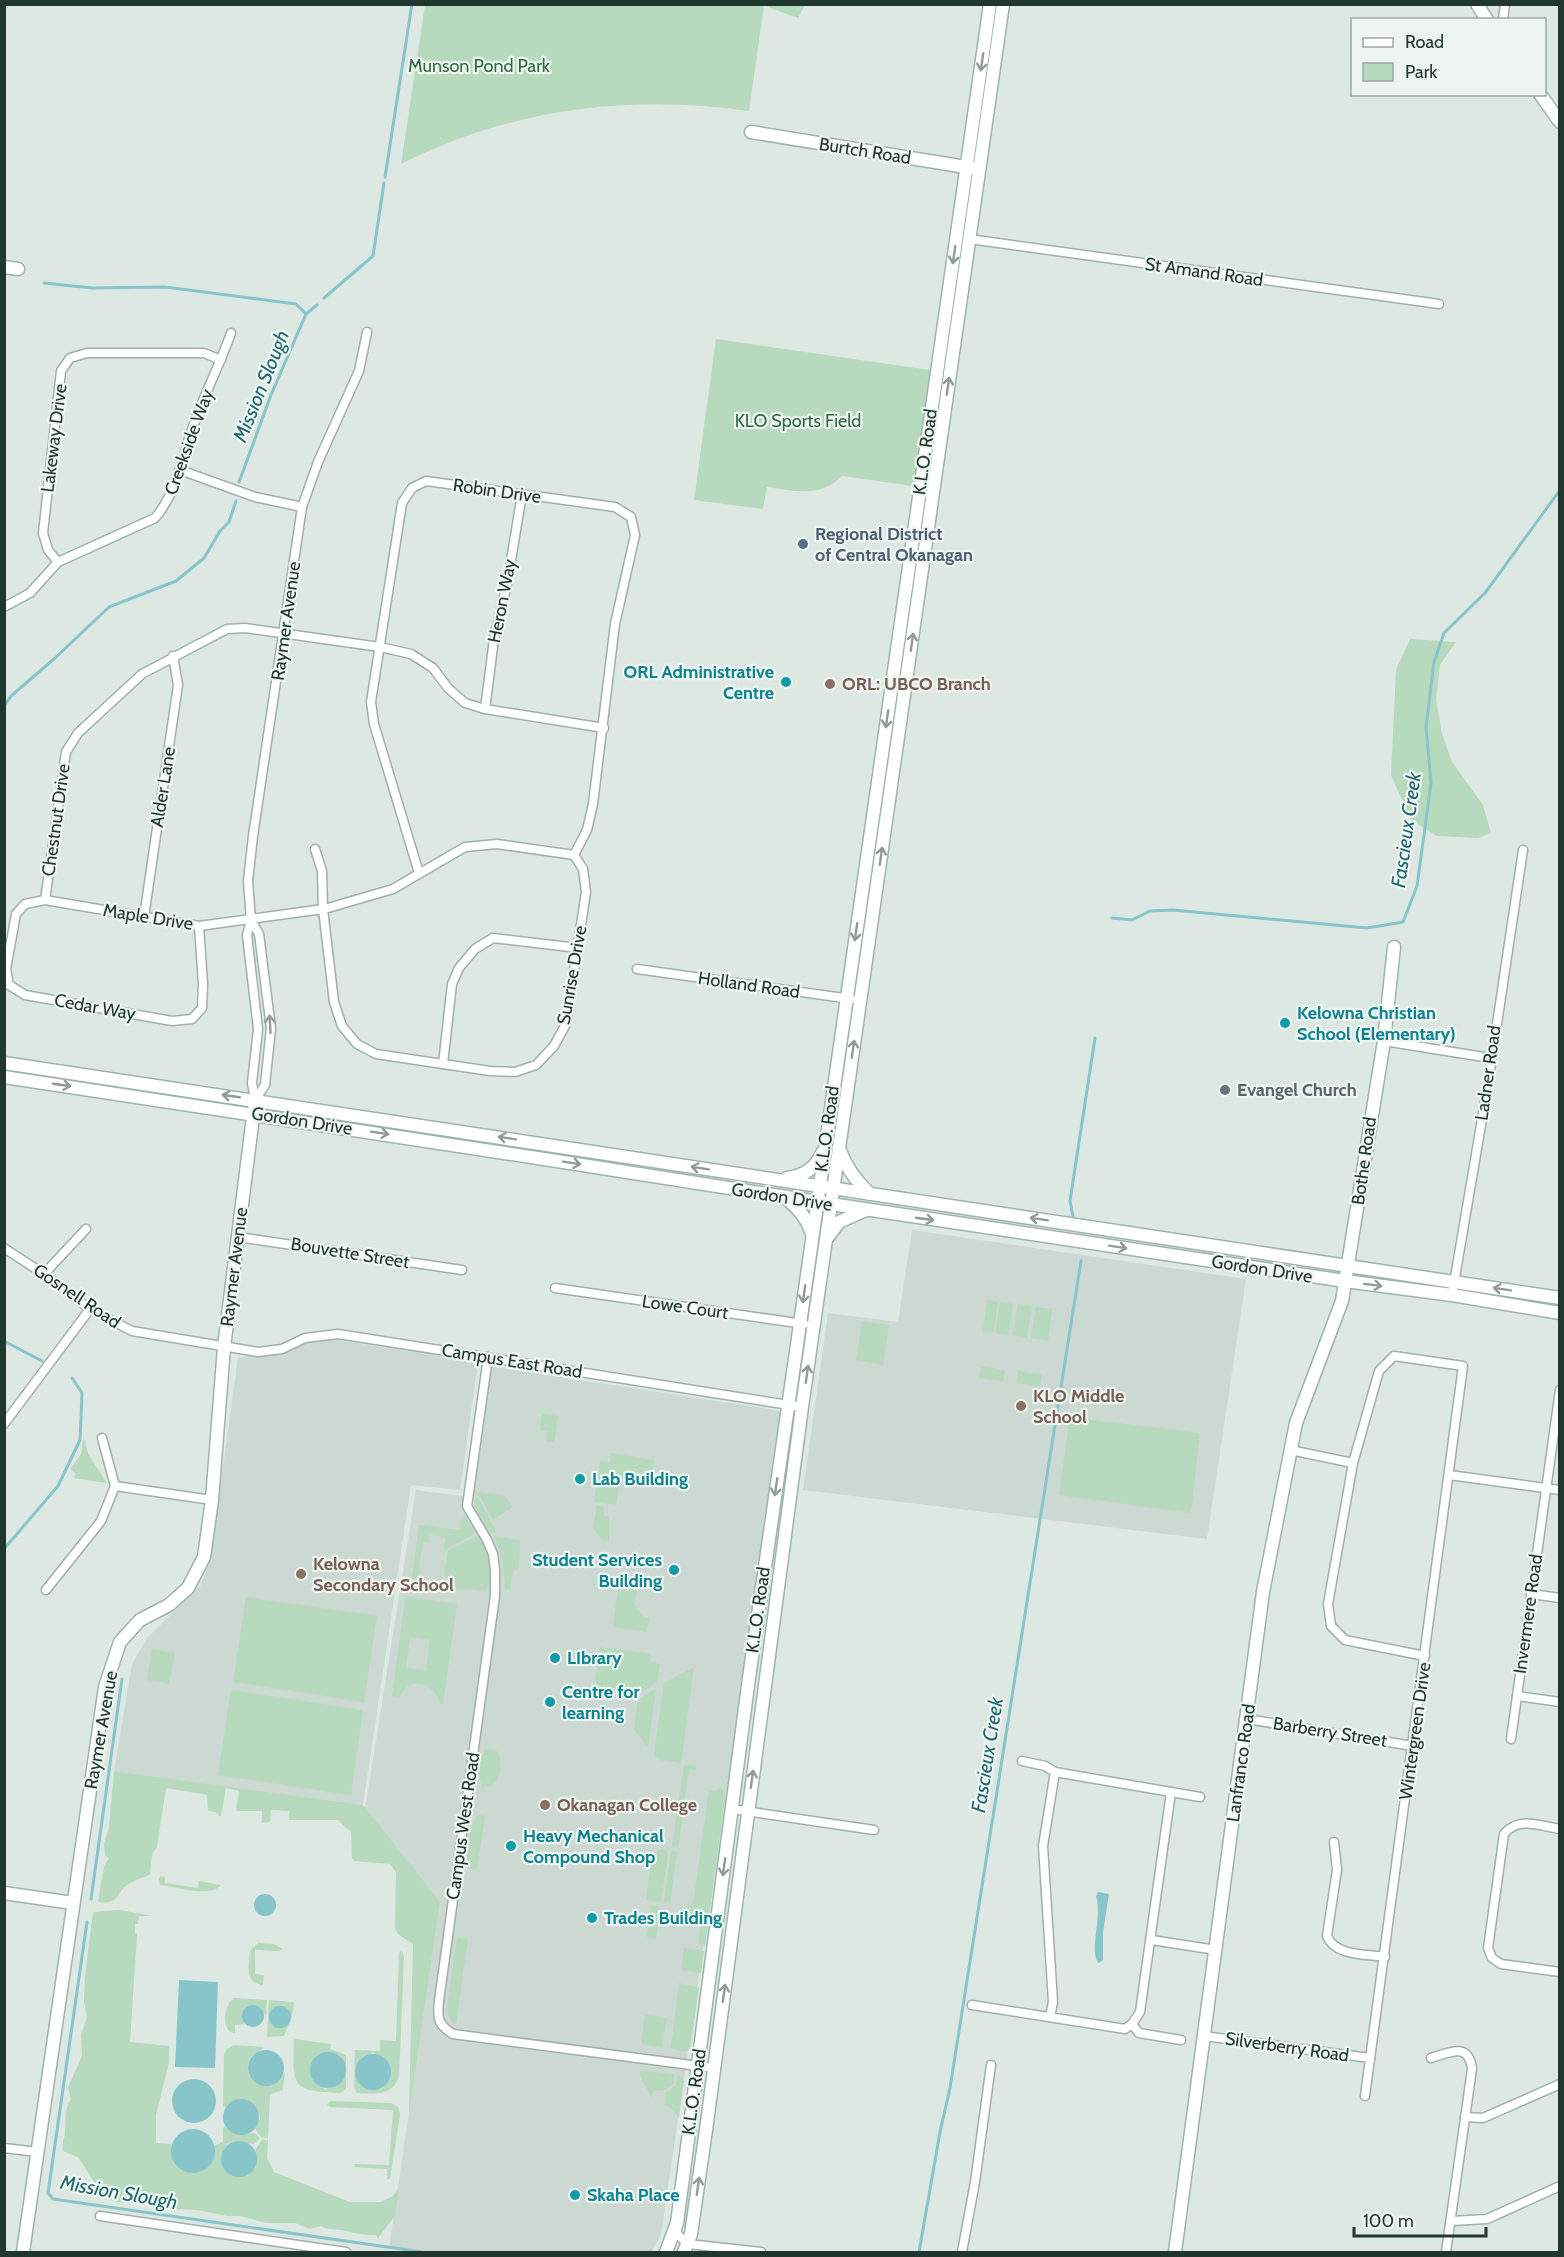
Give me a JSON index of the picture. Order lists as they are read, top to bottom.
{
  "streets": {
    "main road": [
      "Burtch Road",
      "K.L.O. Road",
      "Raymer Avenue",
      "Gordon Drive",
      "Bothe Road",
      "Lanfranco Road"
    ],
    "street": [
      "St Amand Road",
      "Lakeway Drive",
      "Creekside Way",
      "Robin Drive",
      "Heron Way",
      "Alder Lane",
      "Chestnut Drive",
      "Maple Drive",
      "Sunrise Drive",
      "Holland Road",
      "Cedar Way",
      "Ladner Road",
      "Bouvette Street",
      "Gosnell Road",
      "Lowe Court",
      "Campus East Road",
      "Invermere Road",
      "Wintergreen Drive",
      "Barberry Street",
      "Campus West Road",
      "Silverberry Road"
    ]
  },
  "crossings": [
    ["Burtch Road", "K.L.O. Road"],
    ["St Amand Road", "K.L.O. Road"],
    ["Lakeway Drive", "Creekside Way"],
    ["K.L.O. Road", "Holland Road"],
    ["K.L.O. Road", "Gordon Drive"],
    ["K.L.O. Road", "Lowe Court"],
    ["K.L.O. Road", "Campus East Road"],
    ["K.L.O. Road", "Campus West Road"],
    ["Robin Drive", "Heron Way"],
    ["Robin Drive", "Chestnut Drive"],
    ["Robin Drive", "Sunrise Drive"],
    ["Heron Way", "Chestnut Drive"],
    ["Raymer Avenue", "Chestnut Drive"],
    ["Raymer Avenue", "Maple Drive"],
    ["Raymer Avenue", "Gordon Drive"],
    ["Raymer Avenue", "Bouvette Street"],
    ["Raymer Avenue", "Gosnell Road"],
    ["Raymer Avenue", "Campus East Road"],
    ["Alder Lane", "Chestnut Drive"],
    ["Alder Lane", "Maple Drive"],
    ["Chestnut Drive", "Maple Drive"],
    ["Chestnut Drive", "Cedar Way"],
    ["Maple Drive", "Cedar Way"],
    ["Ladner Road", "Gordon Drive"],
    ["Gordon Drive", "Bothe Road"],
    ["Gordon Drive", "Lanfranco Road"],
    ["Bothe Road", "Lanfranco Road"],
    ["Gosnell Road", "Campus East Road"],
    ["Campus East Road", "Campus West Road"],
    ["Wintergreen Drive", "Barberry Street"],
    ["Wintergreen Drive", "Silverberry Road"],
    ["Barberry Street", "Lanfranco Road"],
    ["Lanfranco Road", "Silverberry Road"]
  ],
  "water": ["Mission Slough", "Fascieux Creek"],
  "parks": ["Munson Pond Park", "KLO Sports Field"],
  "places": [
    "Regional District of Central Okanagan",
    "ORL Administrative Centre",
    "ORL: UBCO Branch",
    "Kelowna Christian School (Elementary)",
    "Evangel Church",
    "KLO Middle School",
    "Lab Building",
    "Student Services Building",
    "Kelowna Secondary School",
    "LIbrary",
    "Centre for learning",
    "Okanagan College",
    "Heavy Mechanical Compound Shop",
    "Trades Building",
    "Skaha Place"
  ],
  "legend": ["Road", "Park"],
  "scale_bar": "100 m"
}
